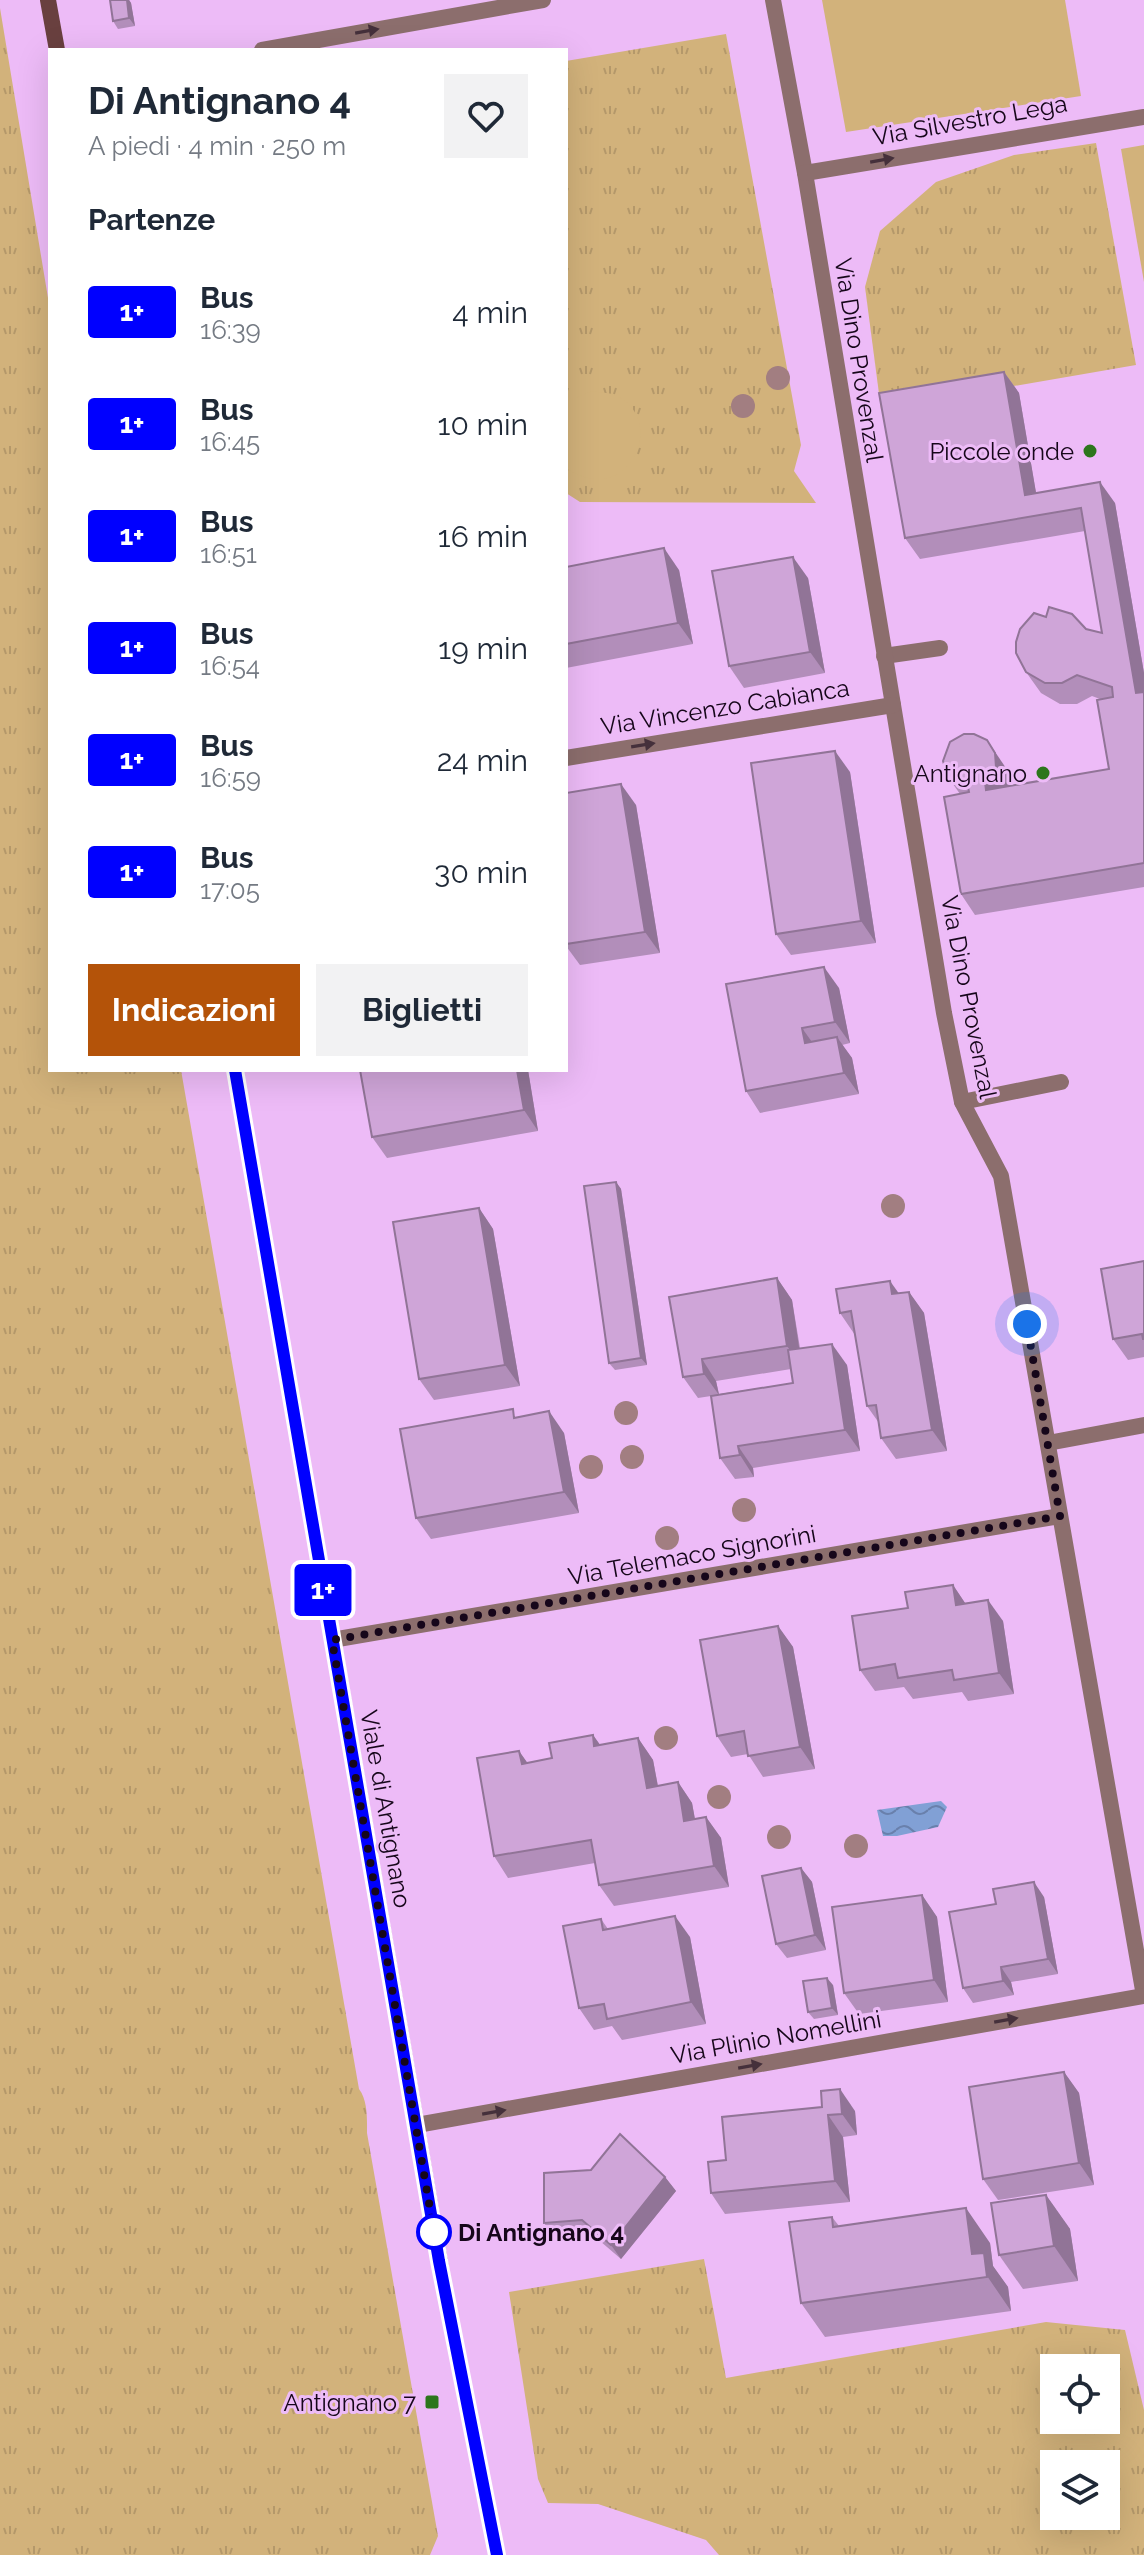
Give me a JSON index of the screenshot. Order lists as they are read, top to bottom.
{
  "streets": {
    "main road": ["Viale di Antignano"],
    "street": [
      "Via Silvestro Lega",
      "Via Dino Provenzal",
      "Via Vincenzo Cabianca",
      "Via Telemaco Signorini",
      "Via Plinio Nomellini"
    ]
  },
  "crossings": [
    ["Via Silvestro Lega", "Via Dino Provenzal"],
    ["Via Dino Provenzal", "Via Vincenzo Cabianca"],
    ["Via Dino Provenzal", "Via Telemaco Signorini"],
    ["Via Dino Provenzal", "Via Plinio Nomellini"],
    ["Via Telemaco Signorini", "Viale di Antignano"],
    ["Viale di Antignano", "Via Plinio Nomellini"]
  ],
  "one_way": ["Via Silvestro Lega", "Via Vincenzo Cabianca", "Via Plinio Nomellini"],
  "places": {
    "other": ["Piccole onde", "Antignano", "Di Antignano 4"],
    "transit": ["Antignano 7"]
  },
  "lines": ["bus line 1+"],
  "page": {
    "on_map": "1+",
    "heading": [
      ["Di Antignano 4", "A piedi · 4 min · 250 m"],
      "Partenze"
    ],
    "list": [
      {
        "mark": "1+",
        "name": "Bus",
        "note": "16:39",
        "value": "4 min"
      },
      {
        "mark": "1+",
        "name": "Bus",
        "note": "16:45",
        "value": "10 min"
      },
      {
        "mark": "1+",
        "name": "Bus",
        "note": "16:51",
        "value": "16 min"
      },
      {
        "mark": "1+",
        "name": "Bus",
        "note": "16:54",
        "value": "19 min"
      },
      {
        "mark": "1+",
        "name": "Bus",
        "note": "16:59",
        "value": "24 min"
      },
      {
        "mark": "1+",
        "name": "Bus",
        "note": "17:05",
        "value": "30 min"
      }
    ],
    "buttons": ["Indicazioni", "Biglietti"]
  }
}
